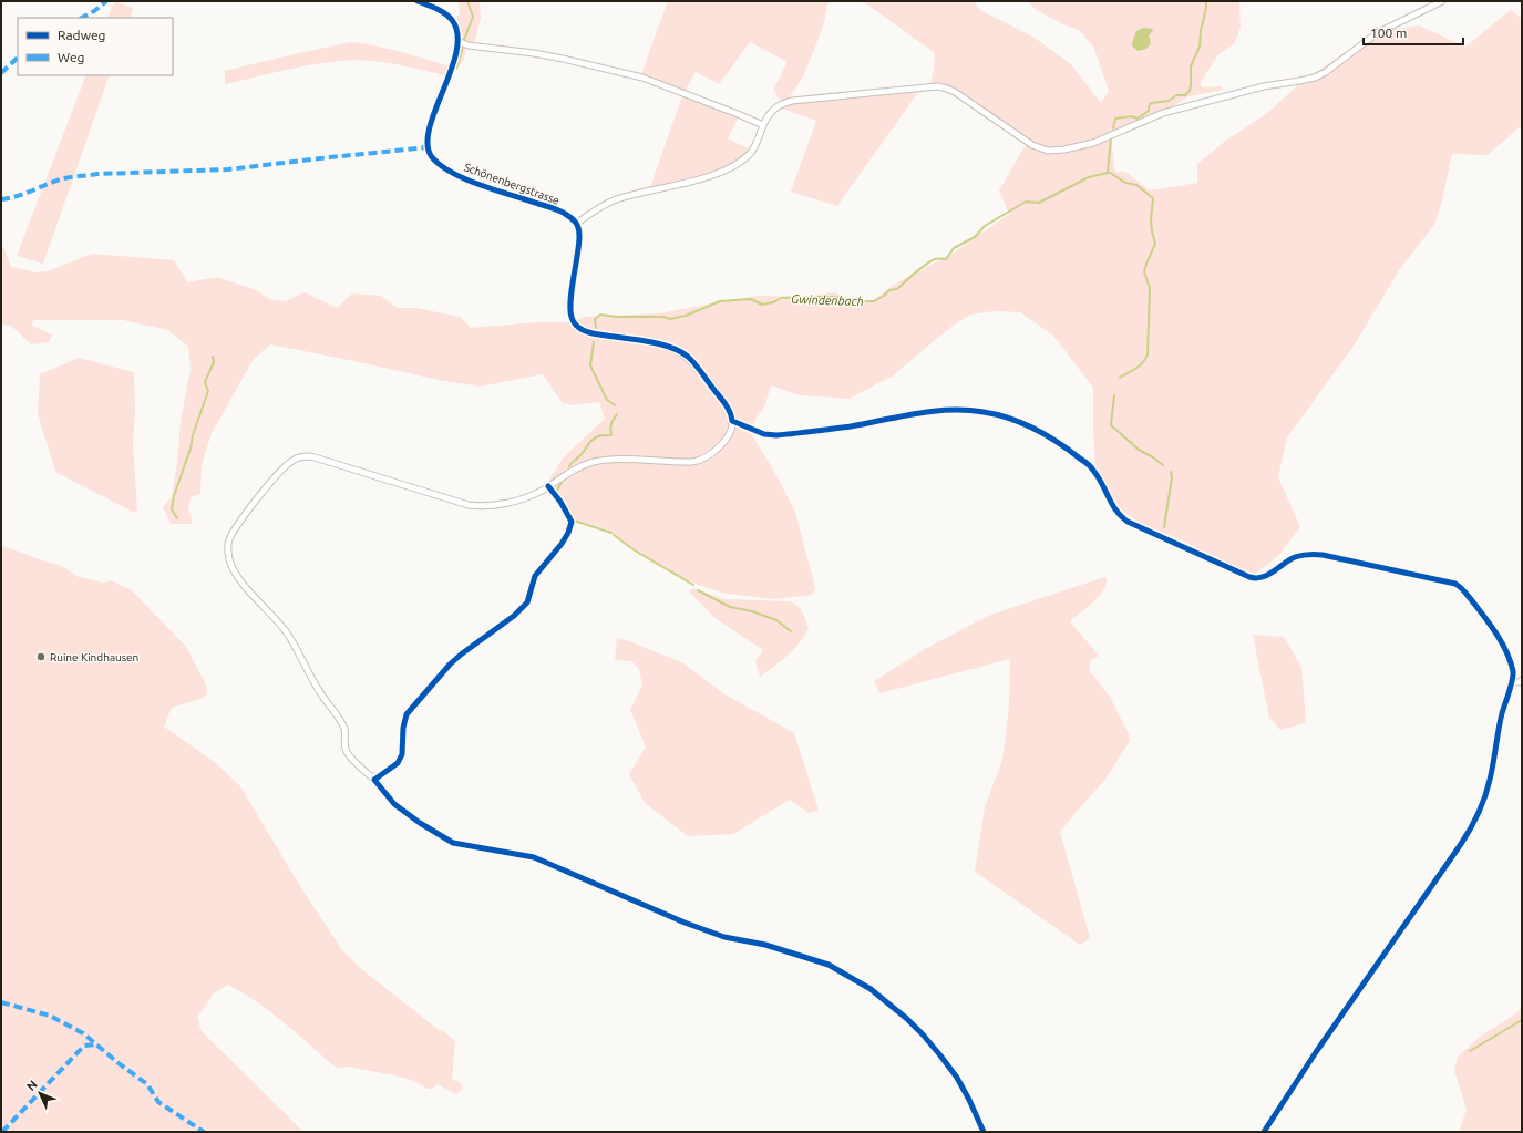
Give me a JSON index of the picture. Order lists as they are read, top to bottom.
{
  "streets": {
    "street": ["Schönenbergstrasse"]
  },
  "water": ["Gwindenbach"],
  "places": ["Ruine Kindhausen"],
  "legend": ["Radweg", "Weg"],
  "scale_bar": "100 m",
  "north": "top left"
}
